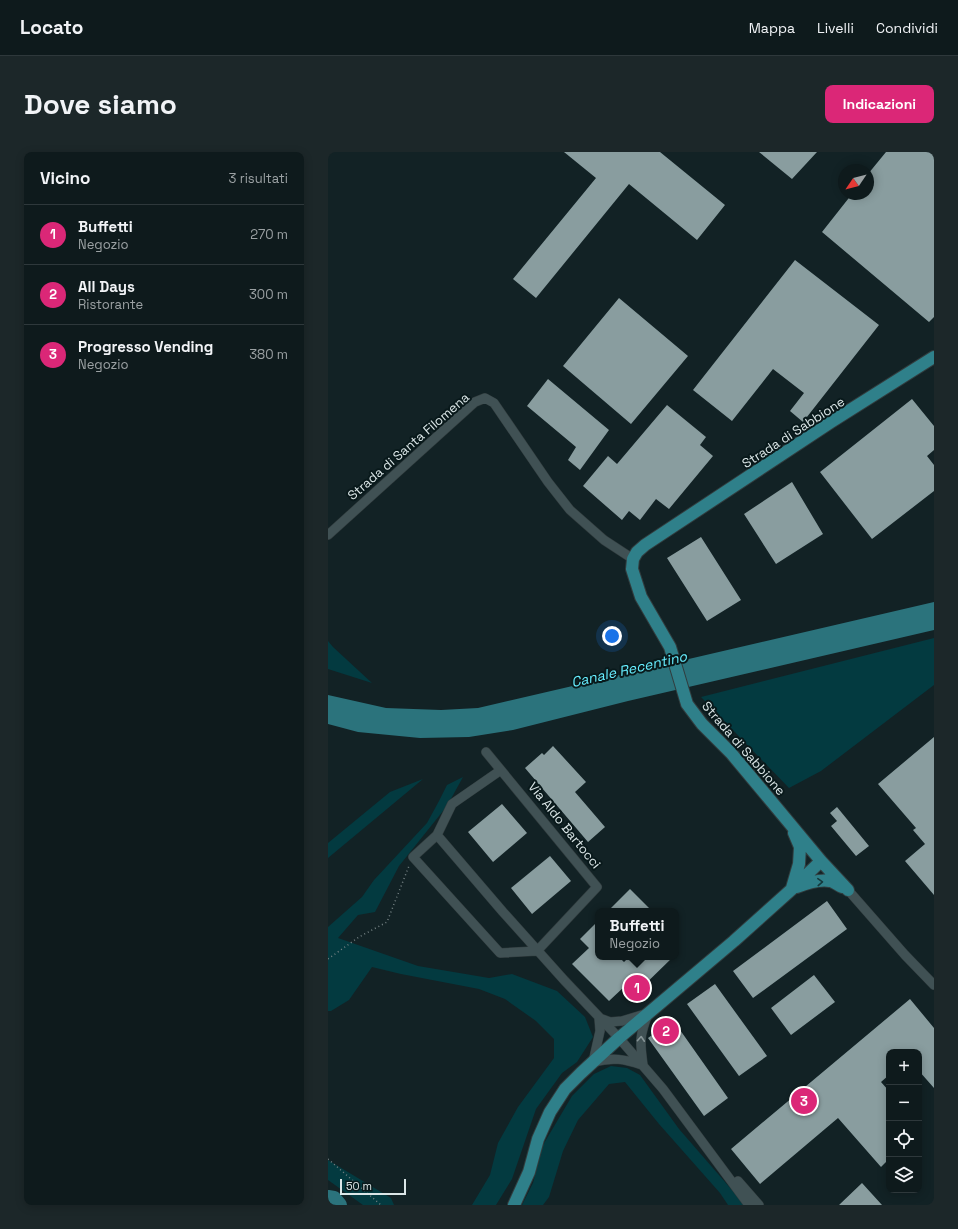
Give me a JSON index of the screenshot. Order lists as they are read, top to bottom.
{
  "streets": {
    "main road": ["Strada di Sabbione"],
    "street": ["Strada di Santa Filomena", "Via Aldo Bartocci"]
  },
  "crossings": [
    ["Strada di Sabbione", "Strada di Santa Filomena"]
  ],
  "water": ["Canale Recentino"],
  "scale_bar": "50 m",
  "north": "bottom left",
  "page": {
    "header": "Locato",
    "nav": ["Mappa", "Livelli", "Condividi"],
    "buttons": "Indicazioni",
    "title": "Dove siamo",
    "heading": ["Vicino", "3 risultati"],
    "list": [
      {
        "mark": "1",
        "name": "Buffetti",
        "note": "Negozio",
        "value": "270 m"
      },
      {
        "mark": "2",
        "name": "All Days",
        "note": "Ristorante",
        "value": "300 m"
      },
      {
        "mark": "3",
        "name": "Progresso Vending",
        "note": "Negozio",
        "value": "380 m"
      }
    ],
    "popup": ["Buffetti", "Negozio"],
    "pins": ["1", "2", "3"],
    "map_buttons": ["+", "−"],
    "scale": "50 m"
  }
}
